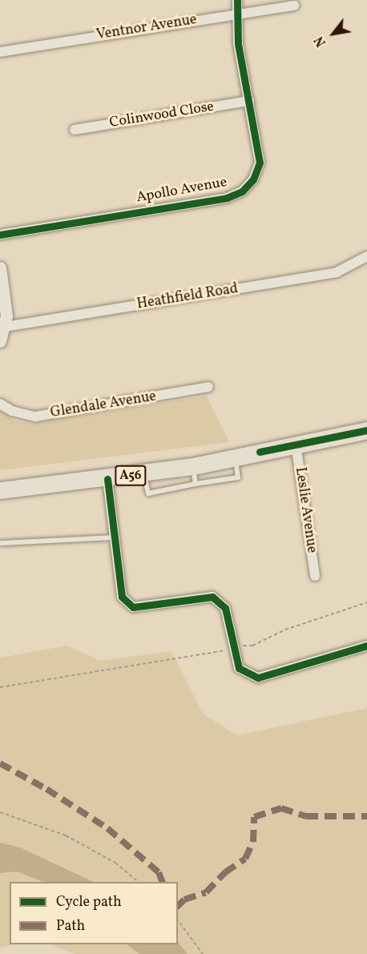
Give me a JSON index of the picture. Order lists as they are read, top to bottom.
{
  "streets": {
    "highway": ["A56"],
    "street": [
      "Ventnor Avenue",
      "Colinwood Close",
      "Apollo Avenue",
      "Heathfield Road",
      "Glendale Avenue",
      "Leslie Avenue"
    ]
  },
  "crossings": [
    ["Ventnor Avenue", "Apollo Avenue"],
    ["Colinwood Close", "Apollo Avenue"],
    ["A56", "Leslie Avenue"]
  ],
  "legend": ["Cycle path", "Path"],
  "north": "bottom left"
}
